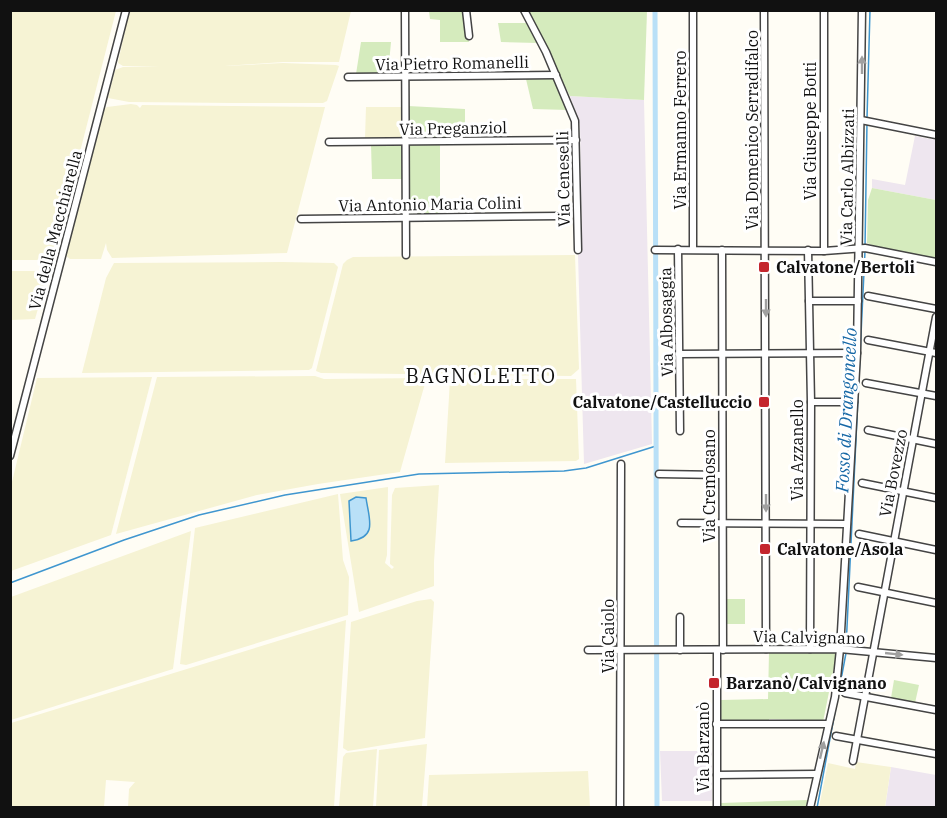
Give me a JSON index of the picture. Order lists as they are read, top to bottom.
{
  "streets": {
    "street": [
      "Via Pietro Romanelli",
      "Via Preganziol",
      "Via Ermanno Ferrero",
      "Via Domenico Serradifalco",
      "Via Giuseppe Botti",
      "Via Carlo Albizzati",
      "Via Ceneselli",
      "Via Antonio Maria Colini",
      "Via della Macchiarella",
      "Via Albosaggia",
      "Via Azzanello",
      "Via Bovezzo",
      "Via Cremosano",
      "Via Caiolo",
      "Via Calvignano",
      "Via Barzanò"
    ]
  },
  "crossings": [
    ["Via Pietro Romanelli", "Via Ceneselli"],
    ["Via Preganziol", "Via Ceneselli"],
    ["Via Domenico Serradifalco", "Via Calvignano"],
    ["Via Carlo Albizzati", "Via Calvignano"],
    ["Via Azzanello", "Via Calvignano"],
    ["Via Bovezzo", "Via Calvignano"],
    ["Via Cremosano", "Via Calvignano"],
    ["Via Cremosano", "Via Barzanò"],
    ["Via Caiolo", "Via Calvignano"],
    ["Via Calvignano", "Via Barzanò"]
  ],
  "one_way": ["Via Domenico Serradifalco"],
  "districts": ["BAGNOLETTO"],
  "water": ["Fosso di Drangoncello"],
  "places": {
    "transit": [
      "Calvatone/Bertoli",
      "Calvatone/Castelluccio",
      "Calvatone/Asola",
      "Barzanò/Calvignano"
    ]
  }
}
